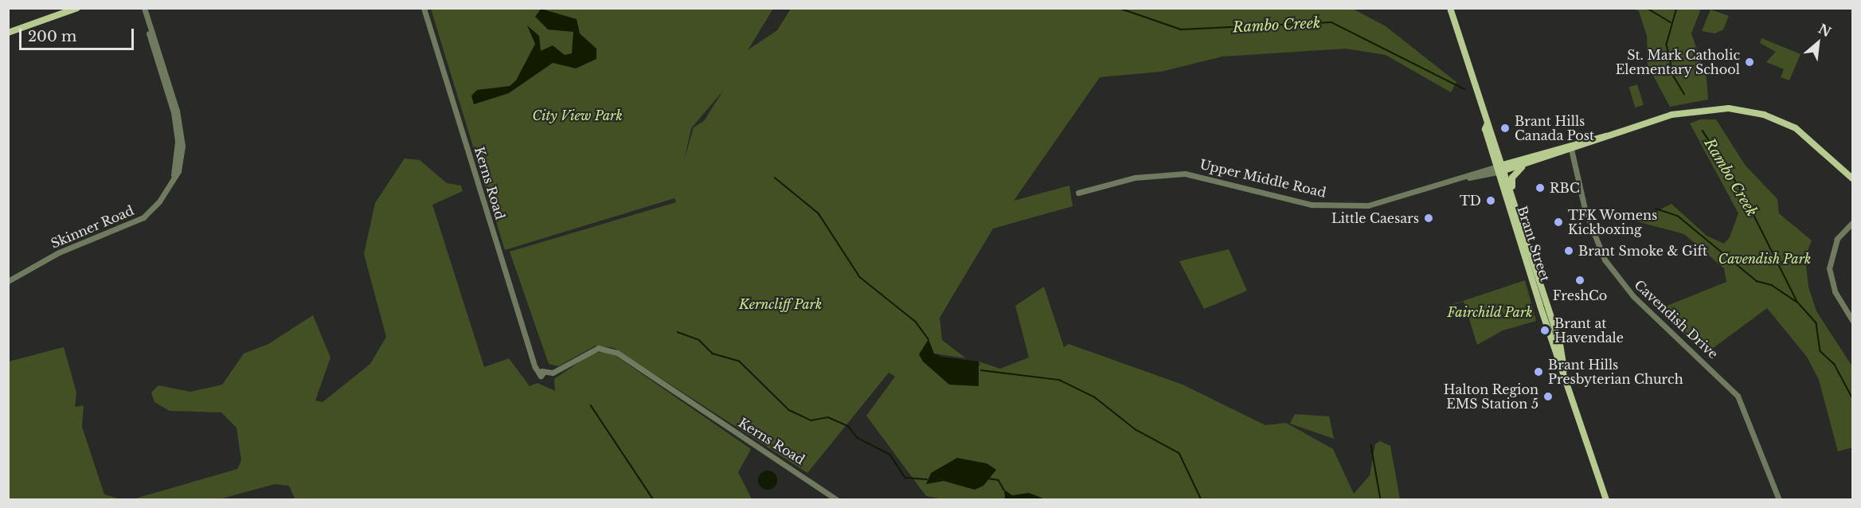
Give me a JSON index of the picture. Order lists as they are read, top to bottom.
{
  "streets": {
    "main road": ["Upper Middle Road", "Brant Street"],
    "street": ["Kerns Road", "Skinner Road", "Cavendish Drive"]
  },
  "crossings": [
    ["Upper Middle Road", "Brant Street"],
    ["Upper Middle Road", "Cavendish Drive"]
  ],
  "water": ["Rambo Creek"],
  "parks": [
    "City View Park",
    "Cavendish Park",
    "Kerncliff Park",
    "Fairchild Park"
  ],
  "places": [
    "St. Mark Catholic Elementary School",
    "Brant Hills Canada Post",
    "RBC",
    "TD",
    "Little Caesars",
    "TFK Womens Kickboxing",
    "Brant Smoke & Gift",
    "FreshCo",
    "Brant at Havendale",
    "Brant Hills Presbyterian Church",
    "Halton Region EMS Station 5"
  ],
  "scale_bar": "200 m",
  "north": "top right"
}
